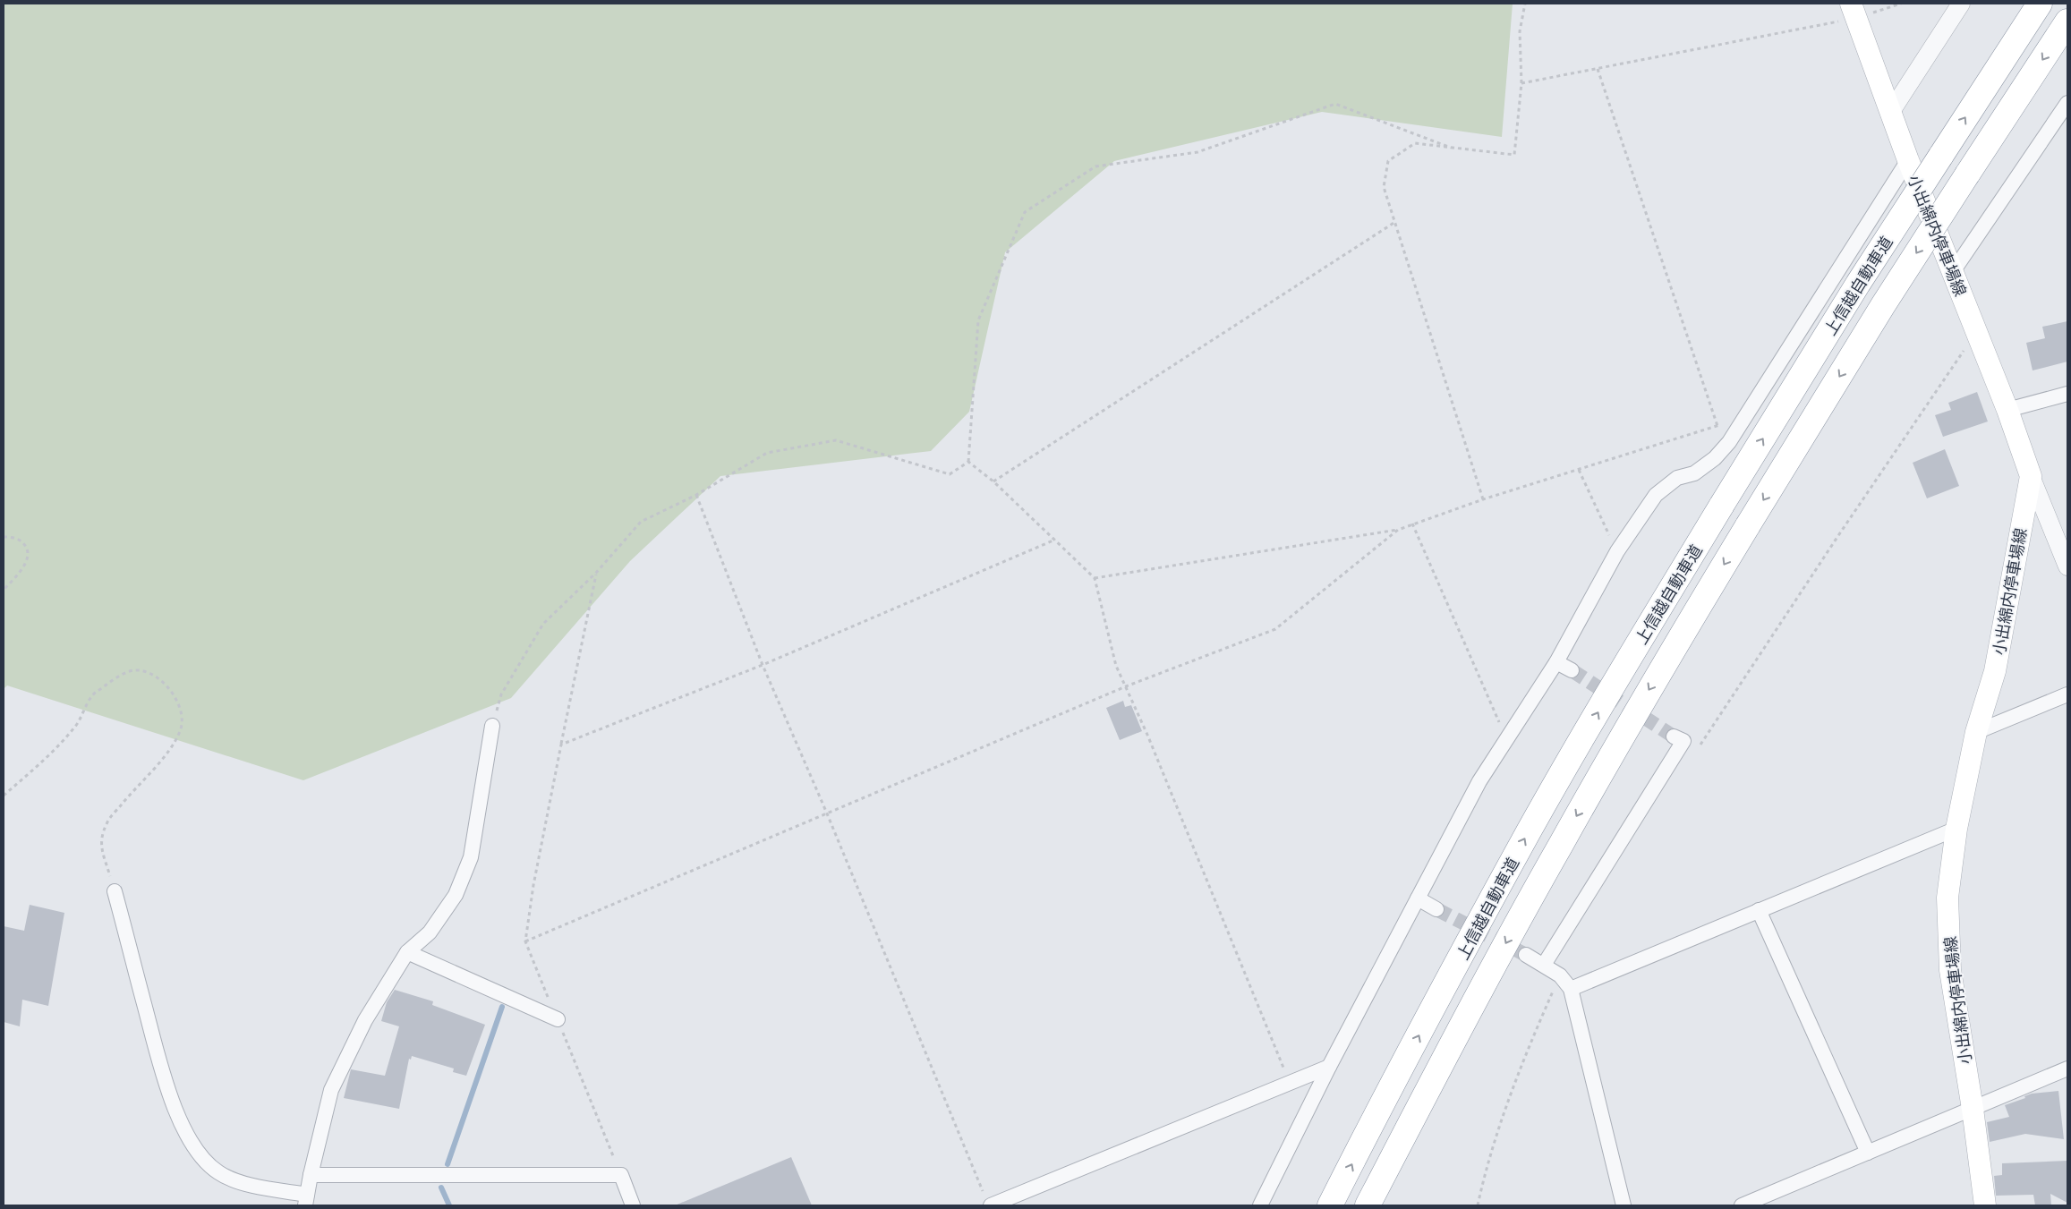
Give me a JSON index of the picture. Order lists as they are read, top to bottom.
{
  "streets": {
    "highway": ["上信越自動車道"],
    "main road": ["小出綿内停車場線"]
  }
}
